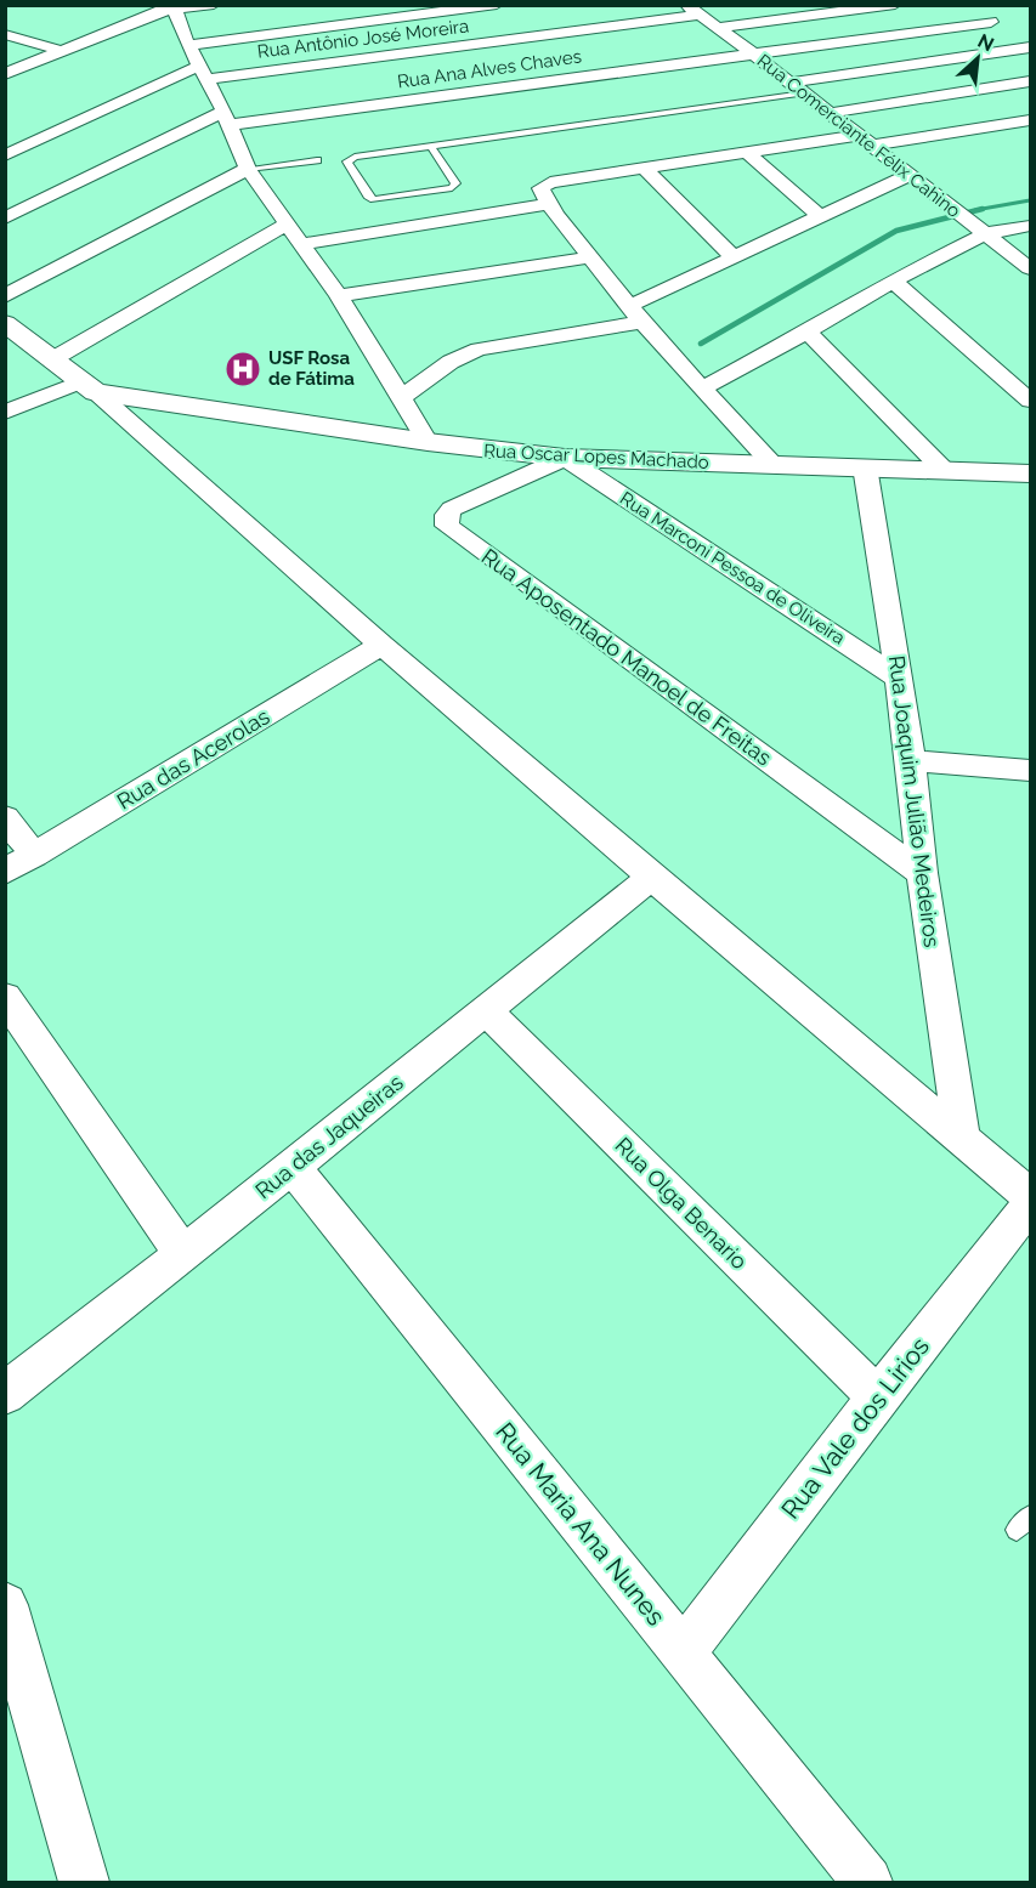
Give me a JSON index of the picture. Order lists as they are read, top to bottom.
{
  "streets": {
    "street": [
      "Rua Antônio José Moreira",
      "Rua Ana Alves Chaves",
      "Rua Comerciante Félix Cahino",
      "Rua Oscar Lopes Machado",
      "Rua Marconi Pessoa de Oliveira",
      "Rua Aposentado Manoel de Freitas",
      "Rua das Acerolas",
      "Rua Joaquim Julião Medeiros",
      "Rua das Jaqueiras",
      "Rua Olga Benario",
      "Rua Vale dos Lirios",
      "Rua Maria Ana Nunes"
    ]
  },
  "crossings": [
    ["Rua Antônio José Moreira", "Rua Comerciante Félix Cahino"],
    ["Rua Ana Alves Chaves", "Rua Comerciante Félix Cahino"],
    ["Rua Oscar Lopes Machado", "Rua Marconi Pessoa de Oliveira"],
    ["Rua Oscar Lopes Machado", "Rua Aposentado Manoel de Freitas"],
    ["Rua Oscar Lopes Machado", "Rua Joaquim Julião Medeiros"],
    ["Rua Marconi Pessoa de Oliveira", "Rua Aposentado Manoel de Freitas"],
    ["Rua Marconi Pessoa de Oliveira", "Rua Joaquim Julião Medeiros"],
    ["Rua Aposentado Manoel de Freitas", "Rua Joaquim Julião Medeiros"],
    ["Rua das Jaqueiras", "Rua Olga Benario"],
    ["Rua das Jaqueiras", "Rua Maria Ana Nunes"],
    ["Rua Olga Benario", "Rua Vale dos Lirios"],
    ["Rua Vale dos Lirios", "Rua Maria Ana Nunes"]
  ],
  "places": {
    "hospital": ["USF Rosa de Fátima"]
  },
  "north": "top right"
}
